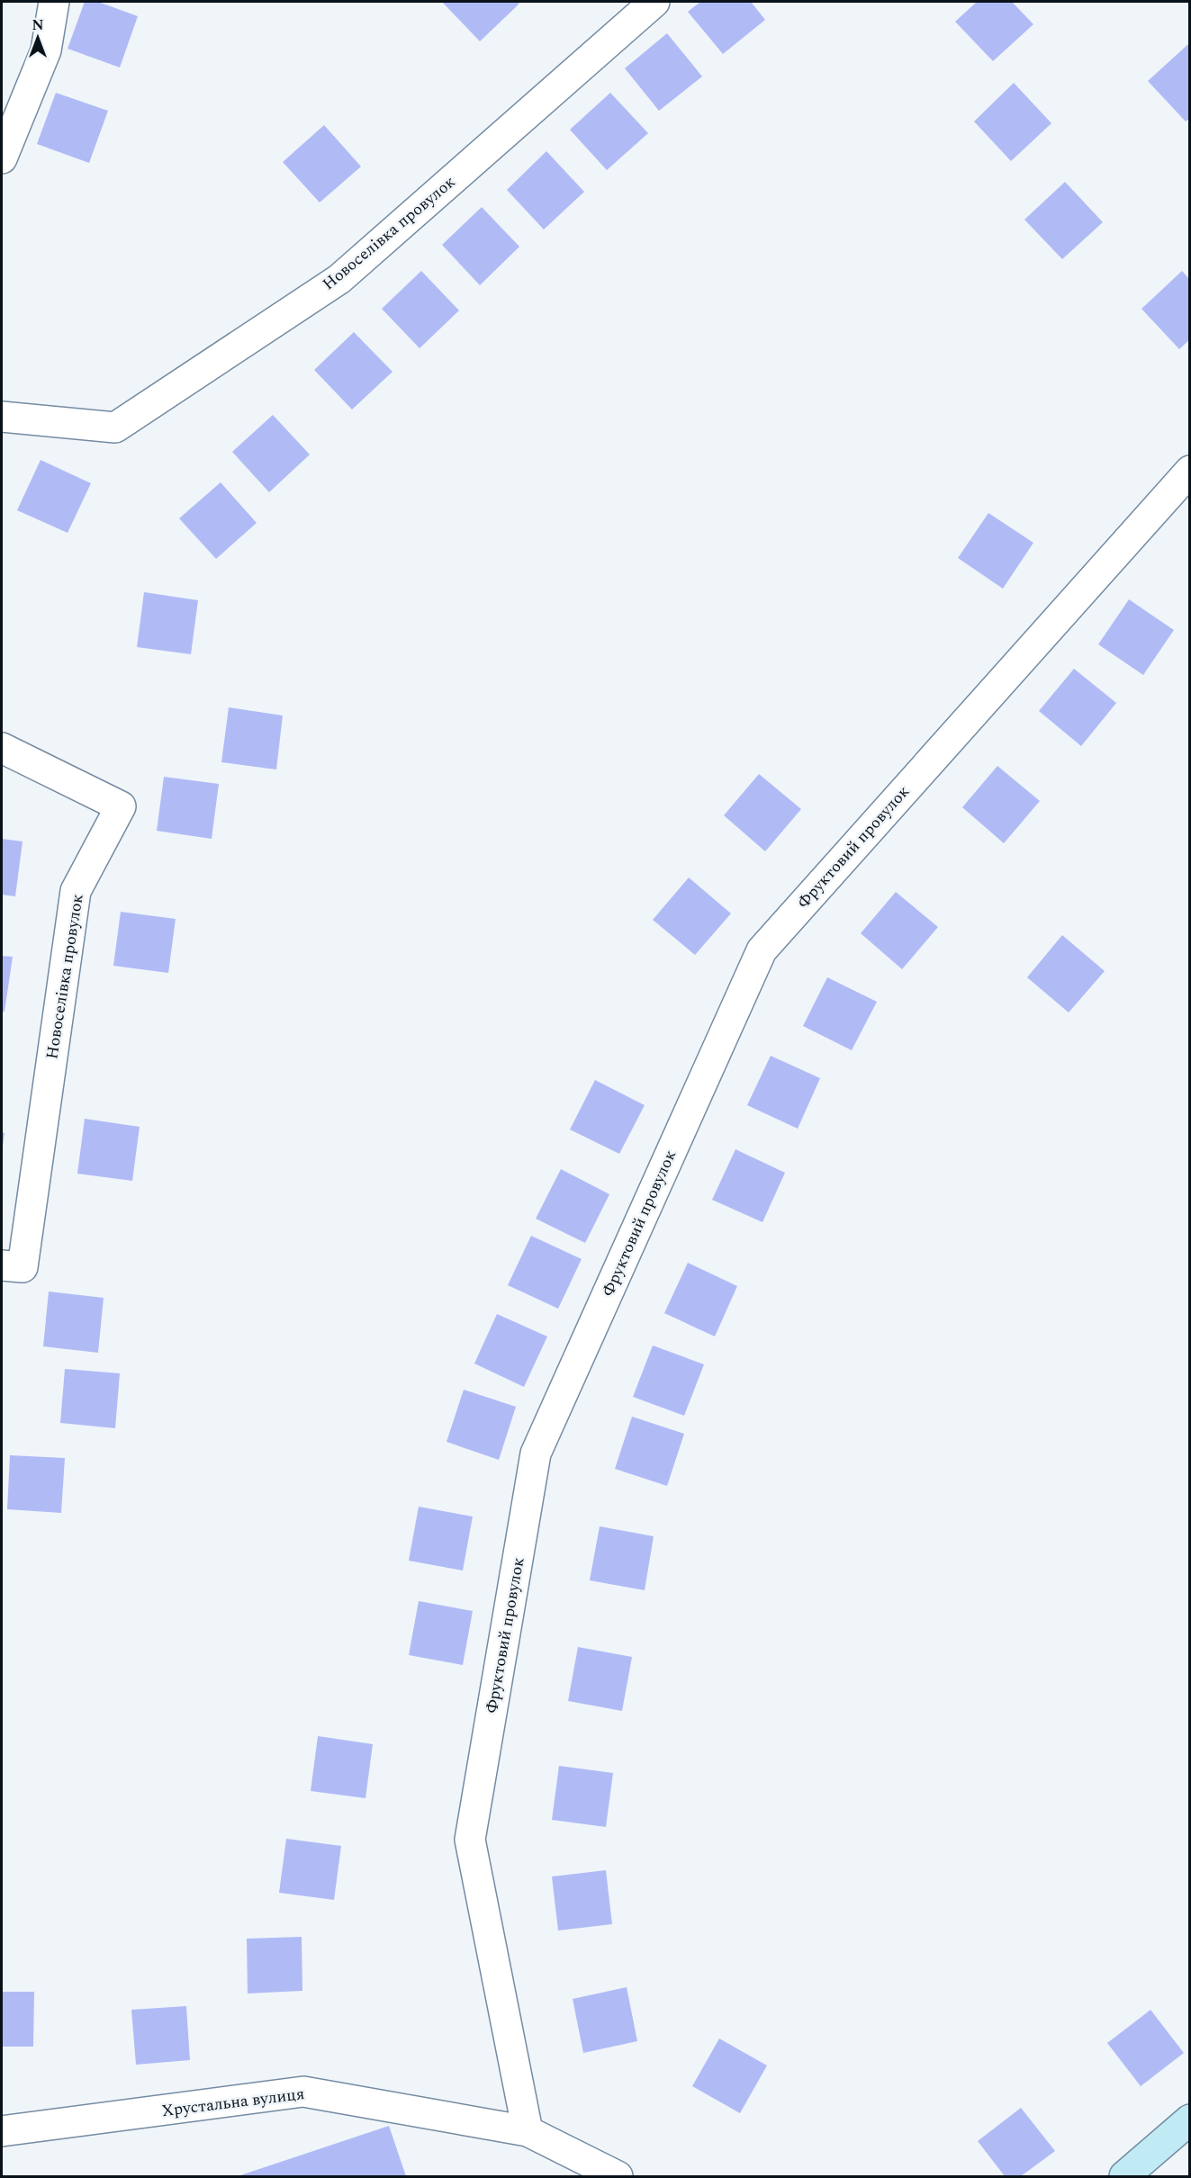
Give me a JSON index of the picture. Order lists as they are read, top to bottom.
{
  "streets": {
    "street": ["Новоселівка провулок", "Фруктовий провулок", "Хрустальна вулиця"]
  },
  "crossings": [
    ["Фруктовий провулок", "Хрустальна вулиця"]
  ],
  "north": "top"
}
